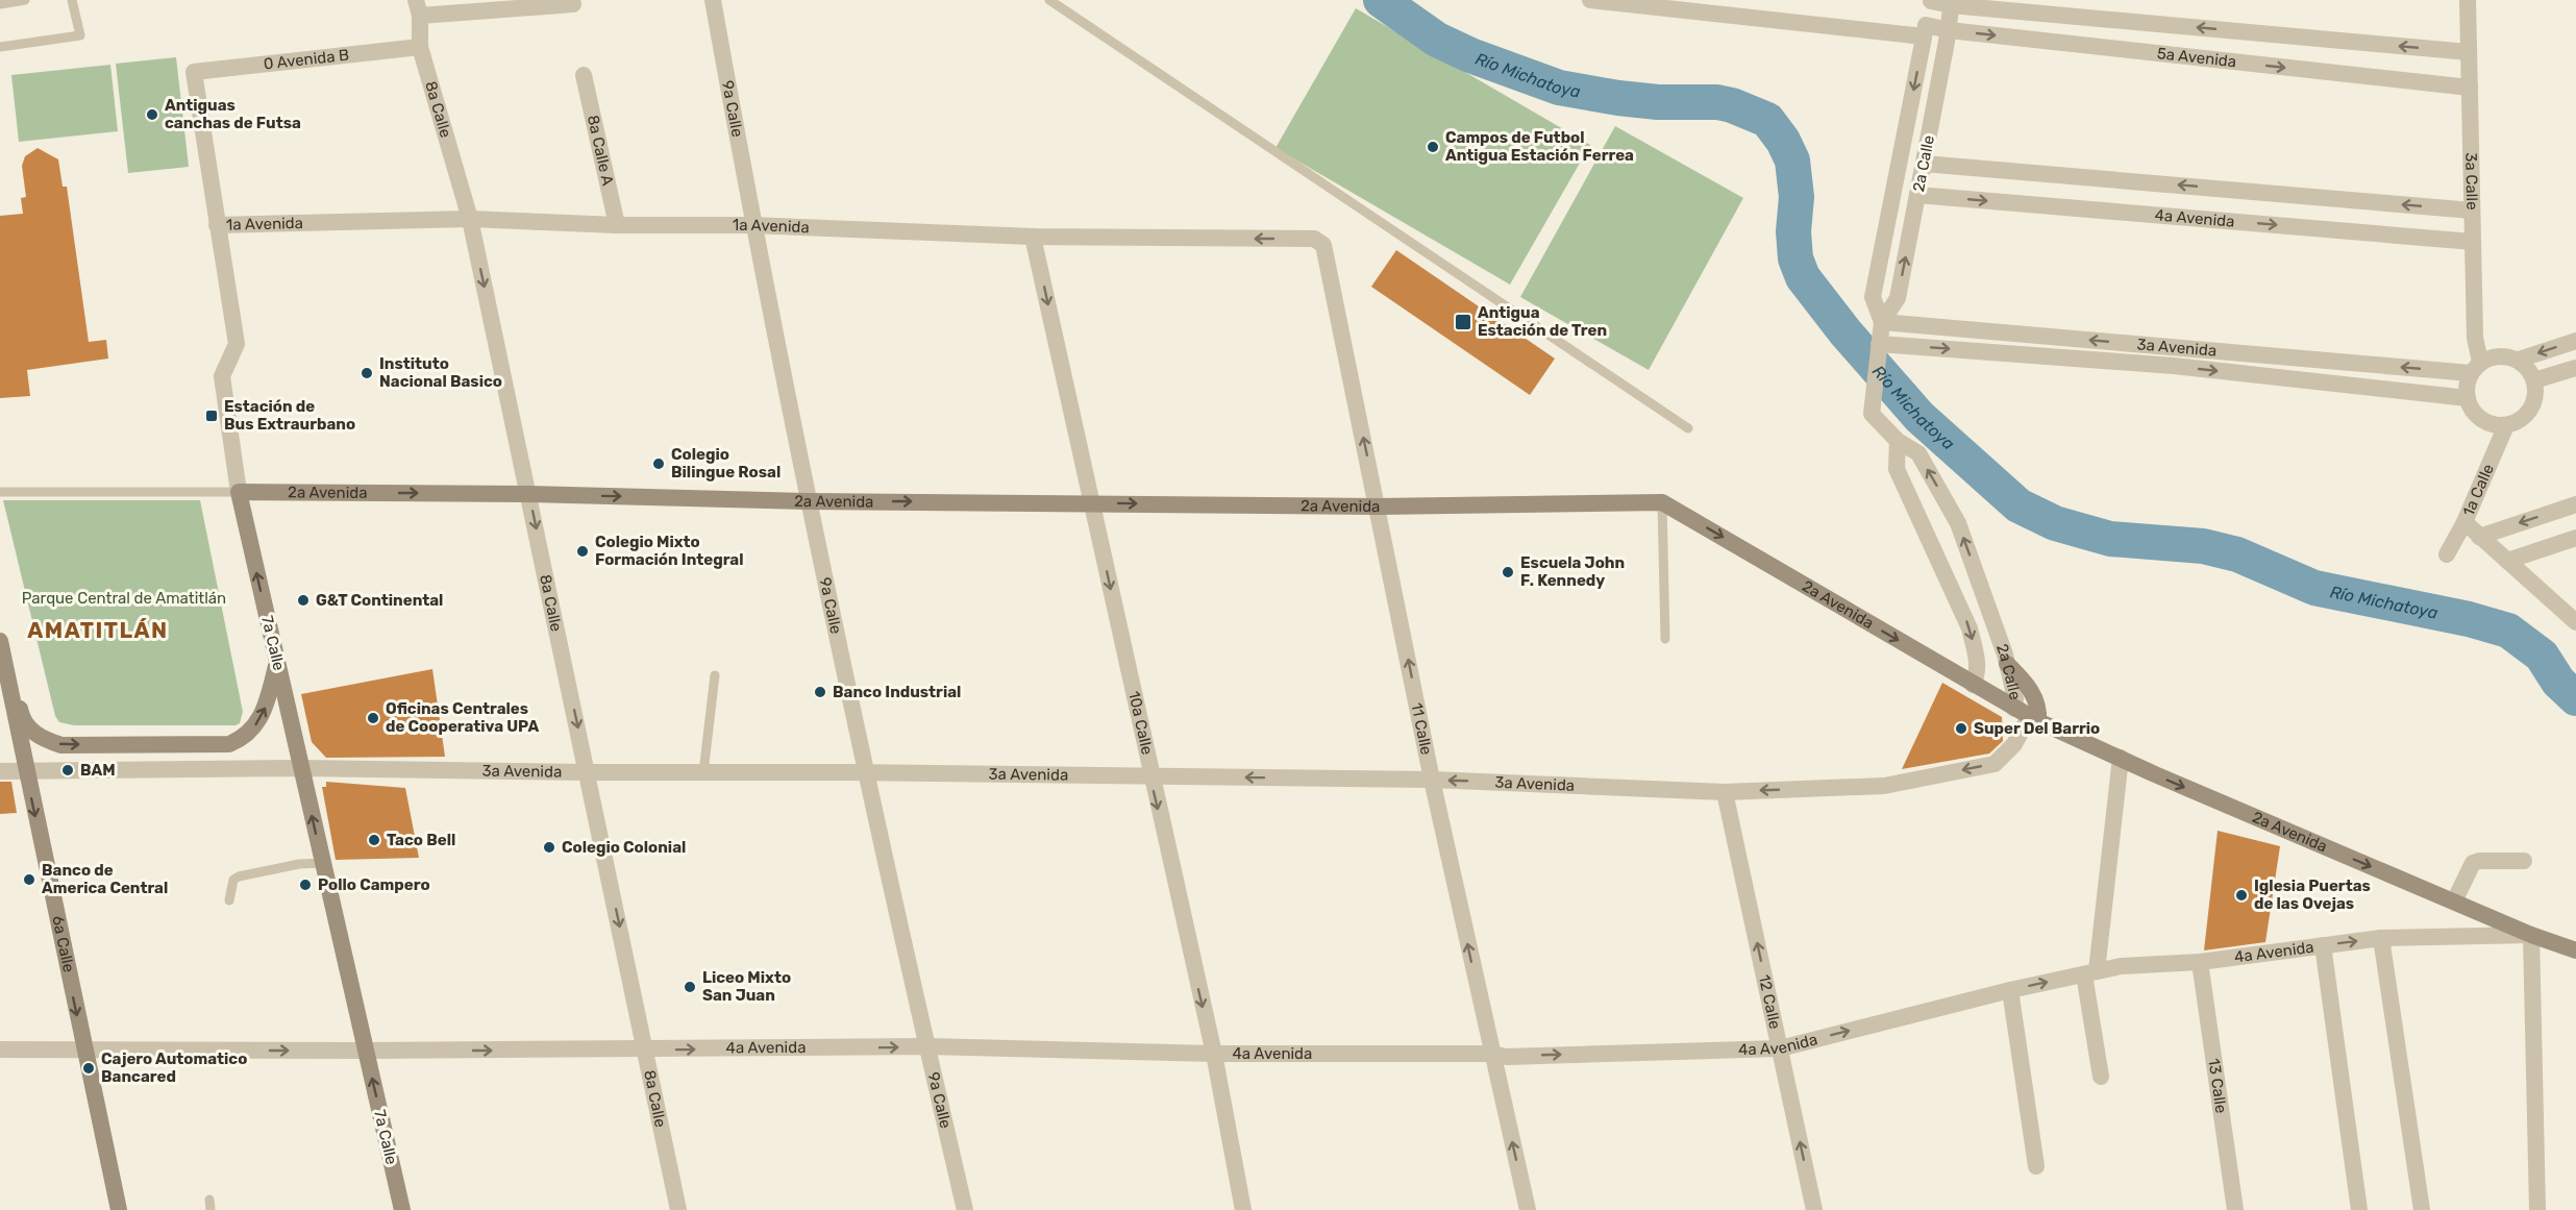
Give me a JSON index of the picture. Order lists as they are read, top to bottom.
{
  "streets": {
    "main road": ["2a Avenida", "7a Calle", "6a Calle"],
    "street": [
      "5a Avenida",
      "0 Avenida B",
      "9a Calle",
      "8a Calle",
      "8a Calle A",
      "2a Calle",
      "3a Calle",
      "4a Avenida",
      "1a Avenida",
      "3a Avenida",
      "1a Calle",
      "10a Calle",
      "11 Calle",
      "12 Calle",
      "13 Calle"
    ]
  },
  "crossings": [
    ["5a Avenida", "2a Calle"],
    ["5a Avenida", "3a Calle"],
    ["0 Avenida B", "8a Calle"],
    ["0 Avenida B", "7a Calle"],
    ["9a Calle", "4a Avenida"],
    ["9a Calle", "1a Avenida"],
    ["9a Calle", "3a Avenida"],
    ["9a Calle", "2a Avenida"],
    ["8a Calle", "4a Avenida"],
    ["8a Calle", "1a Avenida"],
    ["8a Calle", "3a Avenida"],
    ["8a Calle", "2a Avenida"],
    ["8a Calle A", "1a Avenida"],
    ["2a Calle", "4a Avenida"],
    ["2a Calle", "3a Avenida"],
    ["2a Calle", "2a Avenida"],
    ["3a Calle", "4a Avenida"],
    ["3a Calle", "3a Avenida"],
    ["3a Calle", "1a Calle"],
    ["4a Avenida", "2a Avenida"],
    ["4a Avenida", "7a Calle"],
    ["4a Avenida", "10a Calle"],
    ["4a Avenida", "11 Calle"],
    ["4a Avenida", "6a Calle"],
    ["4a Avenida", "12 Calle"],
    ["4a Avenida", "13 Calle"],
    ["1a Avenida", "7a Calle"],
    ["1a Avenida", "10a Calle"],
    ["1a Avenida", "11 Calle"],
    ["3a Avenida", "1a Calle"],
    ["3a Avenida", "2a Avenida"],
    ["3a Avenida", "7a Calle"],
    ["3a Avenida", "10a Calle"],
    ["3a Avenida", "11 Calle"],
    ["3a Avenida", "6a Calle"],
    ["3a Avenida", "12 Calle"],
    ["2a Avenida", "7a Calle"],
    ["2a Avenida", "10a Calle"],
    ["2a Avenida", "11 Calle"]
  ],
  "one_way": [
    "8a Calle",
    "2a Avenida",
    "7a Calle",
    "10a Calle",
    "11 Calle",
    "6a Calle",
    "12 Calle"
  ],
  "districts": ["AMATITLÁN"],
  "water": ["Río Michatoya"],
  "parks": ["Parque Central de Amatitlán"],
  "places": {
    "other": [
      "Antiguas canchas de Futsa",
      "Campos de Futbol Antigua Estación Ferrea",
      "Instituto Nacional Basico",
      "Colegio Bilingue Rosal",
      "Colegio Mixto Formación Integral",
      "Escuela John F. Kennedy",
      "G&T Continental",
      "Banco Industrial",
      "Oficinas Centrales de Cooperativa UPA",
      "Super Del Barrio",
      "BAM",
      "Taco Bell",
      "Colegio Colonial",
      "Banco de America Central",
      "Pollo Campero",
      "Iglesia Puertas de las Ovejas",
      "Liceo Mixto San Juan",
      "Cajero Automatico Bancared"
    ],
    "transit": ["Antigua Estación de Tren", "Estación de Bus Extraurbano"]
  }
}
